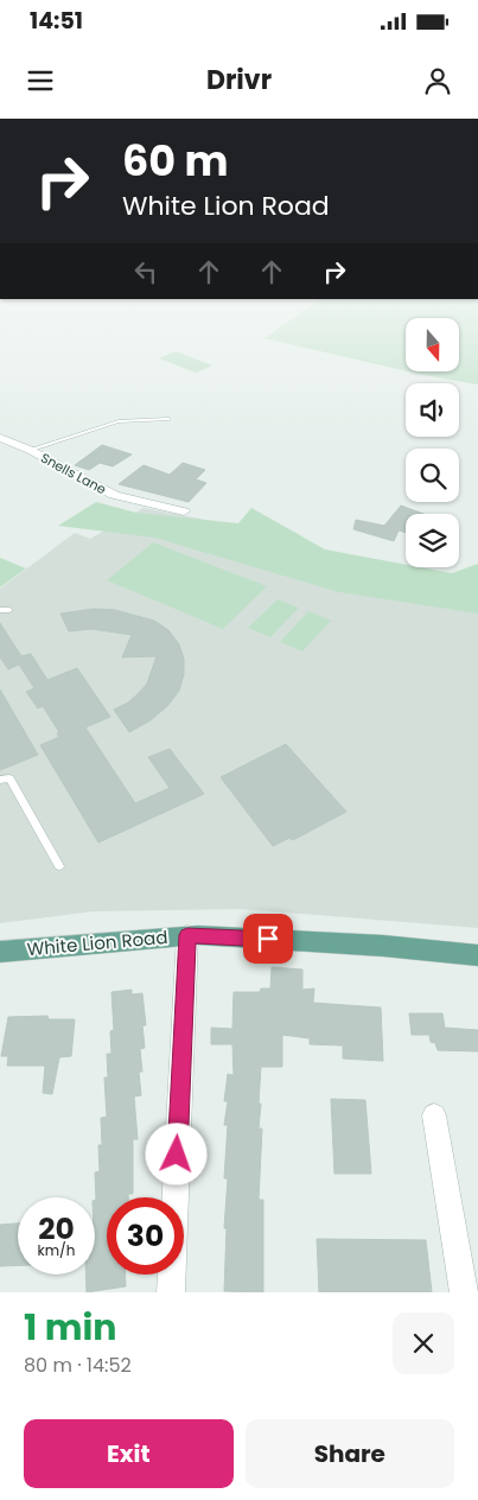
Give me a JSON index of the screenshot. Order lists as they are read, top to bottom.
{
  "streets": {
    "main road": ["White Lion Road"],
    "street": ["Snells Lane"]
  },
  "north": "bottom",
  "page": {
    "status": "14:51",
    "header": "Drivr",
    "turn": ["60 m", "White Lion Road"],
    "speed": "20 km/h",
    "limit": "30",
    "heading": ["1 min", "80 m · 14:52"],
    "buttons": ["Exit", "Share"]
  }
}
